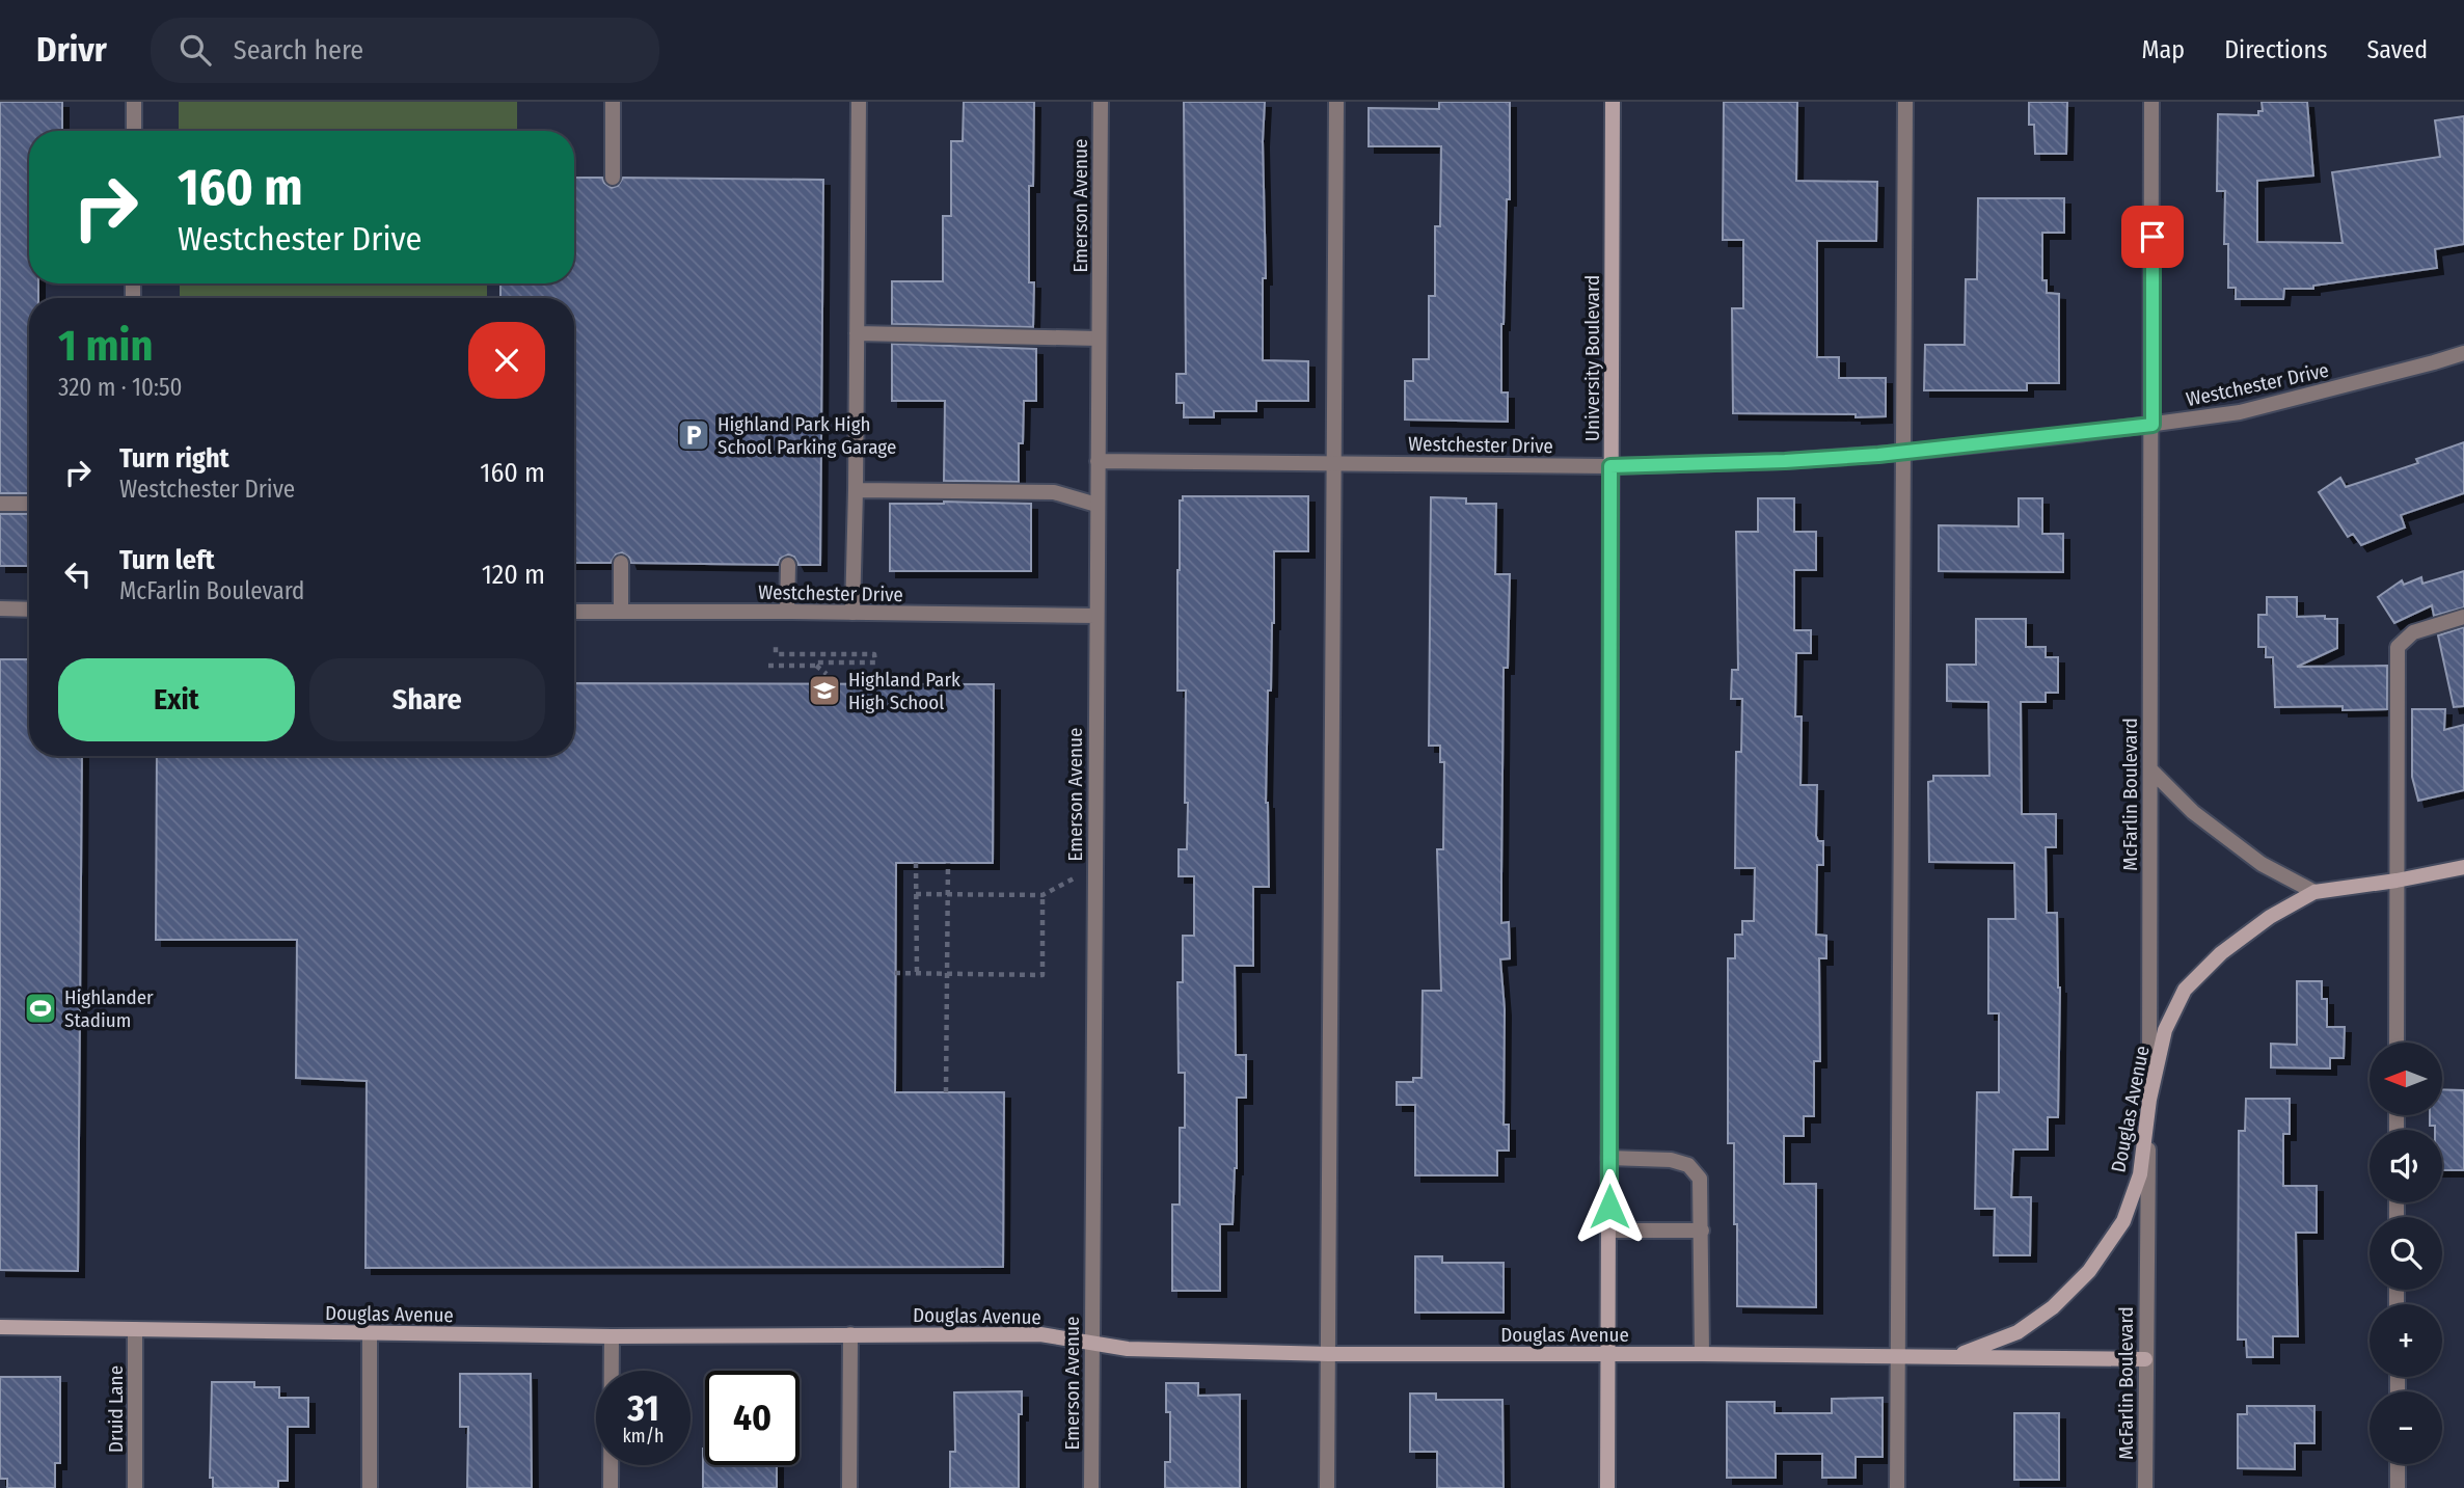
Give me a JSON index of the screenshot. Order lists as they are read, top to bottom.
{
  "streets": {
    "street": [
      "Emerson Avenue",
      "University Boulevard",
      "Westchester Drive",
      "McFarlin Boulevard",
      "Douglas Avenue",
      "Druid Lane"
    ]
  },
  "crossings": [
    ["Emerson Avenue", "Westchester Drive"],
    ["Emerson Avenue", "Douglas Avenue"],
    ["University Boulevard", "Westchester Drive"],
    ["University Boulevard", "Douglas Avenue"],
    ["Westchester Drive", "McFarlin Boulevard"],
    ["McFarlin Boulevard", "Douglas Avenue"],
    ["Douglas Avenue", "Druid Lane"]
  ],
  "places": {
    "parking": ["Highland Park High School Parking Garage"],
    "school or university": ["Highland Park High School"],
    "sports": ["Highlander Stadium"]
  },
  "north": "left",
  "page": {
    "header": "Drivr",
    "search": "Search here",
    "nav": ["Map", "Directions", "Saved"],
    "turn": ["160 m", "Westchester Drive"],
    "heading": ["1 min", "320 m · 10:50"],
    "list": [
      {
        "name": "Turn right",
        "note": "Westchester Drive",
        "value": "160 m"
      },
      {
        "name": "Turn left",
        "note": "McFarlin Boulevard",
        "value": "120 m"
      }
    ],
    "buttons": ["Exit", "Share"],
    "map_buttons": ["+", "−"],
    "speed": "31 km/h",
    "limit": "40"
  }
}
